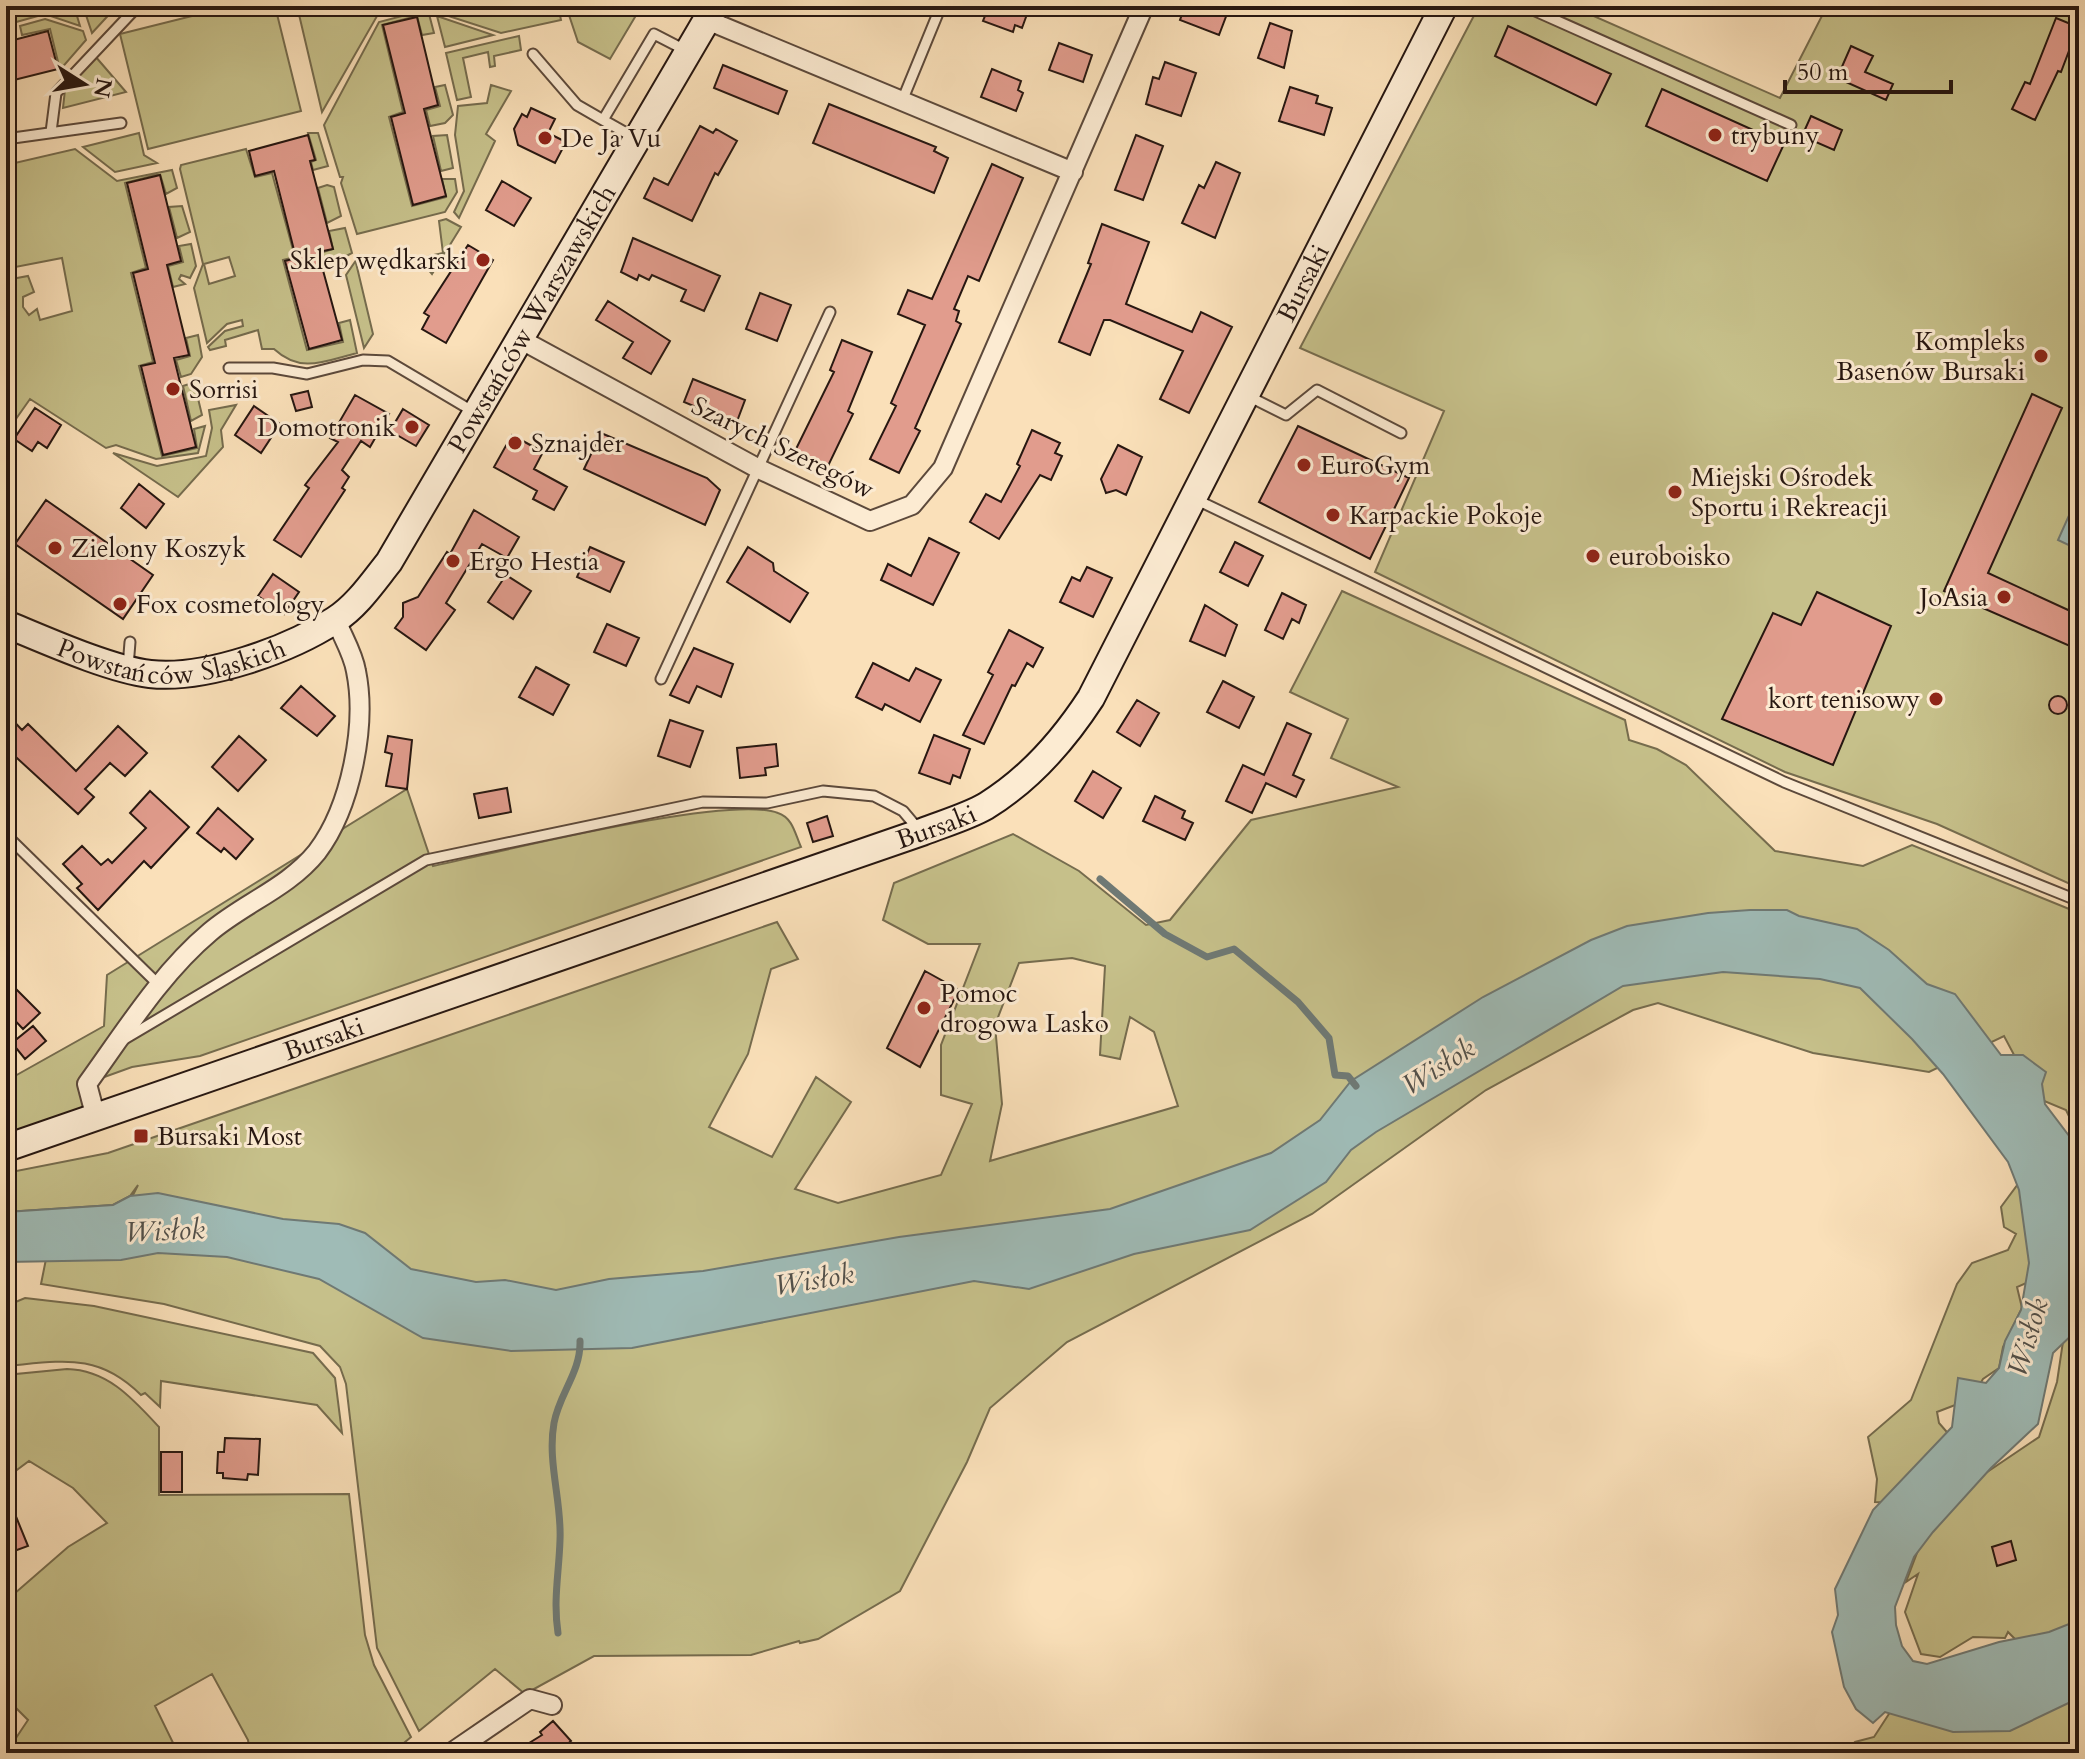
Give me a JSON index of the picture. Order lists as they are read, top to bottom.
{
  "streets": {
    "street": [
      "Bursaki",
      "Powstańców Warszawskich",
      "Szarych Szeregów",
      "Powstańców Śląskich"
    ]
  },
  "crossings": [
    ["Powstańców Warszawskich", "Szarych Szeregów"],
    ["Powstańców Warszawskich", "Powstańców Śląskich"]
  ],
  "water": ["Wisłok"],
  "places": {
    "other": [
      "trybuny",
      "De Ja Vu",
      "Sklep wędkarski",
      "Kompleks Basenów Bursaki",
      "Sorrisi",
      "Domotronik",
      "Sznajder",
      "EuroGym",
      "Miejski Ośrodek Sportu i Rekreacji",
      "Karpackie Pokoje",
      "Zielony Koszyk",
      "euroboisko",
      "Ergo Hestia",
      "JoAsia",
      "Fox cosmetology",
      "kort tenisowy",
      "Pomoc drogowa Lasko"
    ],
    "transit": ["Bursaki Most"]
  },
  "scale_bar": "50 m",
  "north": "right"
}
